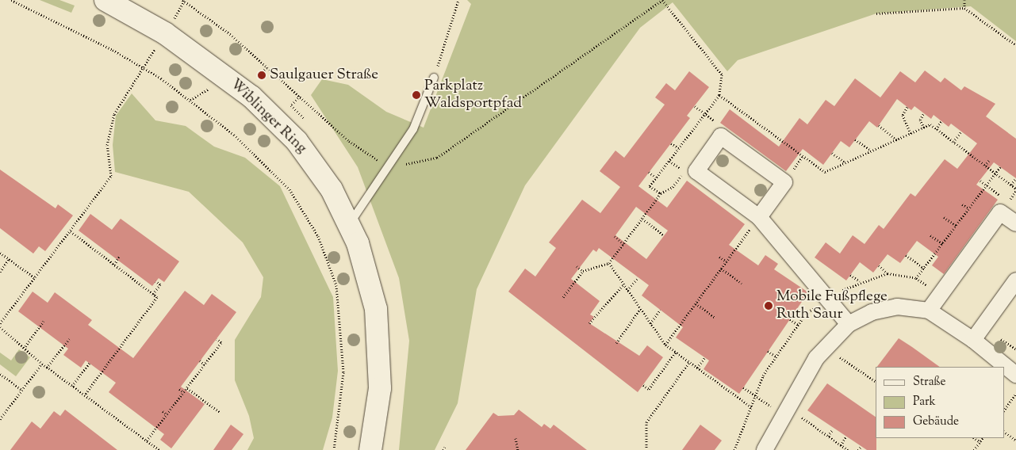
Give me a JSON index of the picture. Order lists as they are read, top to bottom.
{
  "streets": {
    "street": ["Wiblinger Ring"]
  },
  "places": ["Saulgauer Straße", "Parkplatz Waldsportpfad", "Mobile Fußpflege Ruth Saur"],
  "legend": ["Straße", "Park", "Gebäude"]
}
